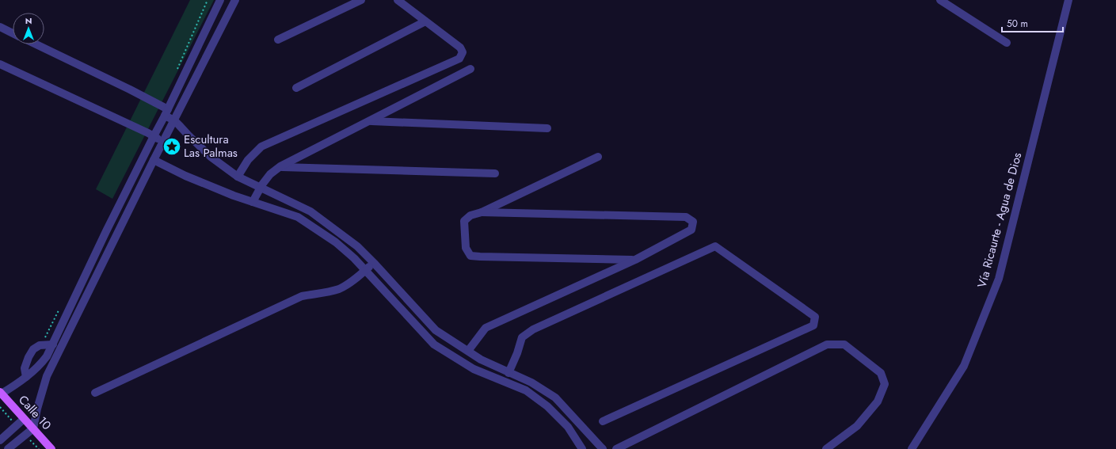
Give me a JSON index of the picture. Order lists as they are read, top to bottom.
{
  "streets": {
    "main road": ["Calle 10"],
    "street": ["Vía Ricaurte - Agua de Dios"]
  },
  "places": {
    "place": ["Escultura Las Palmas"]
  },
  "scale_bar": "50 m",
  "north": "top"
}
